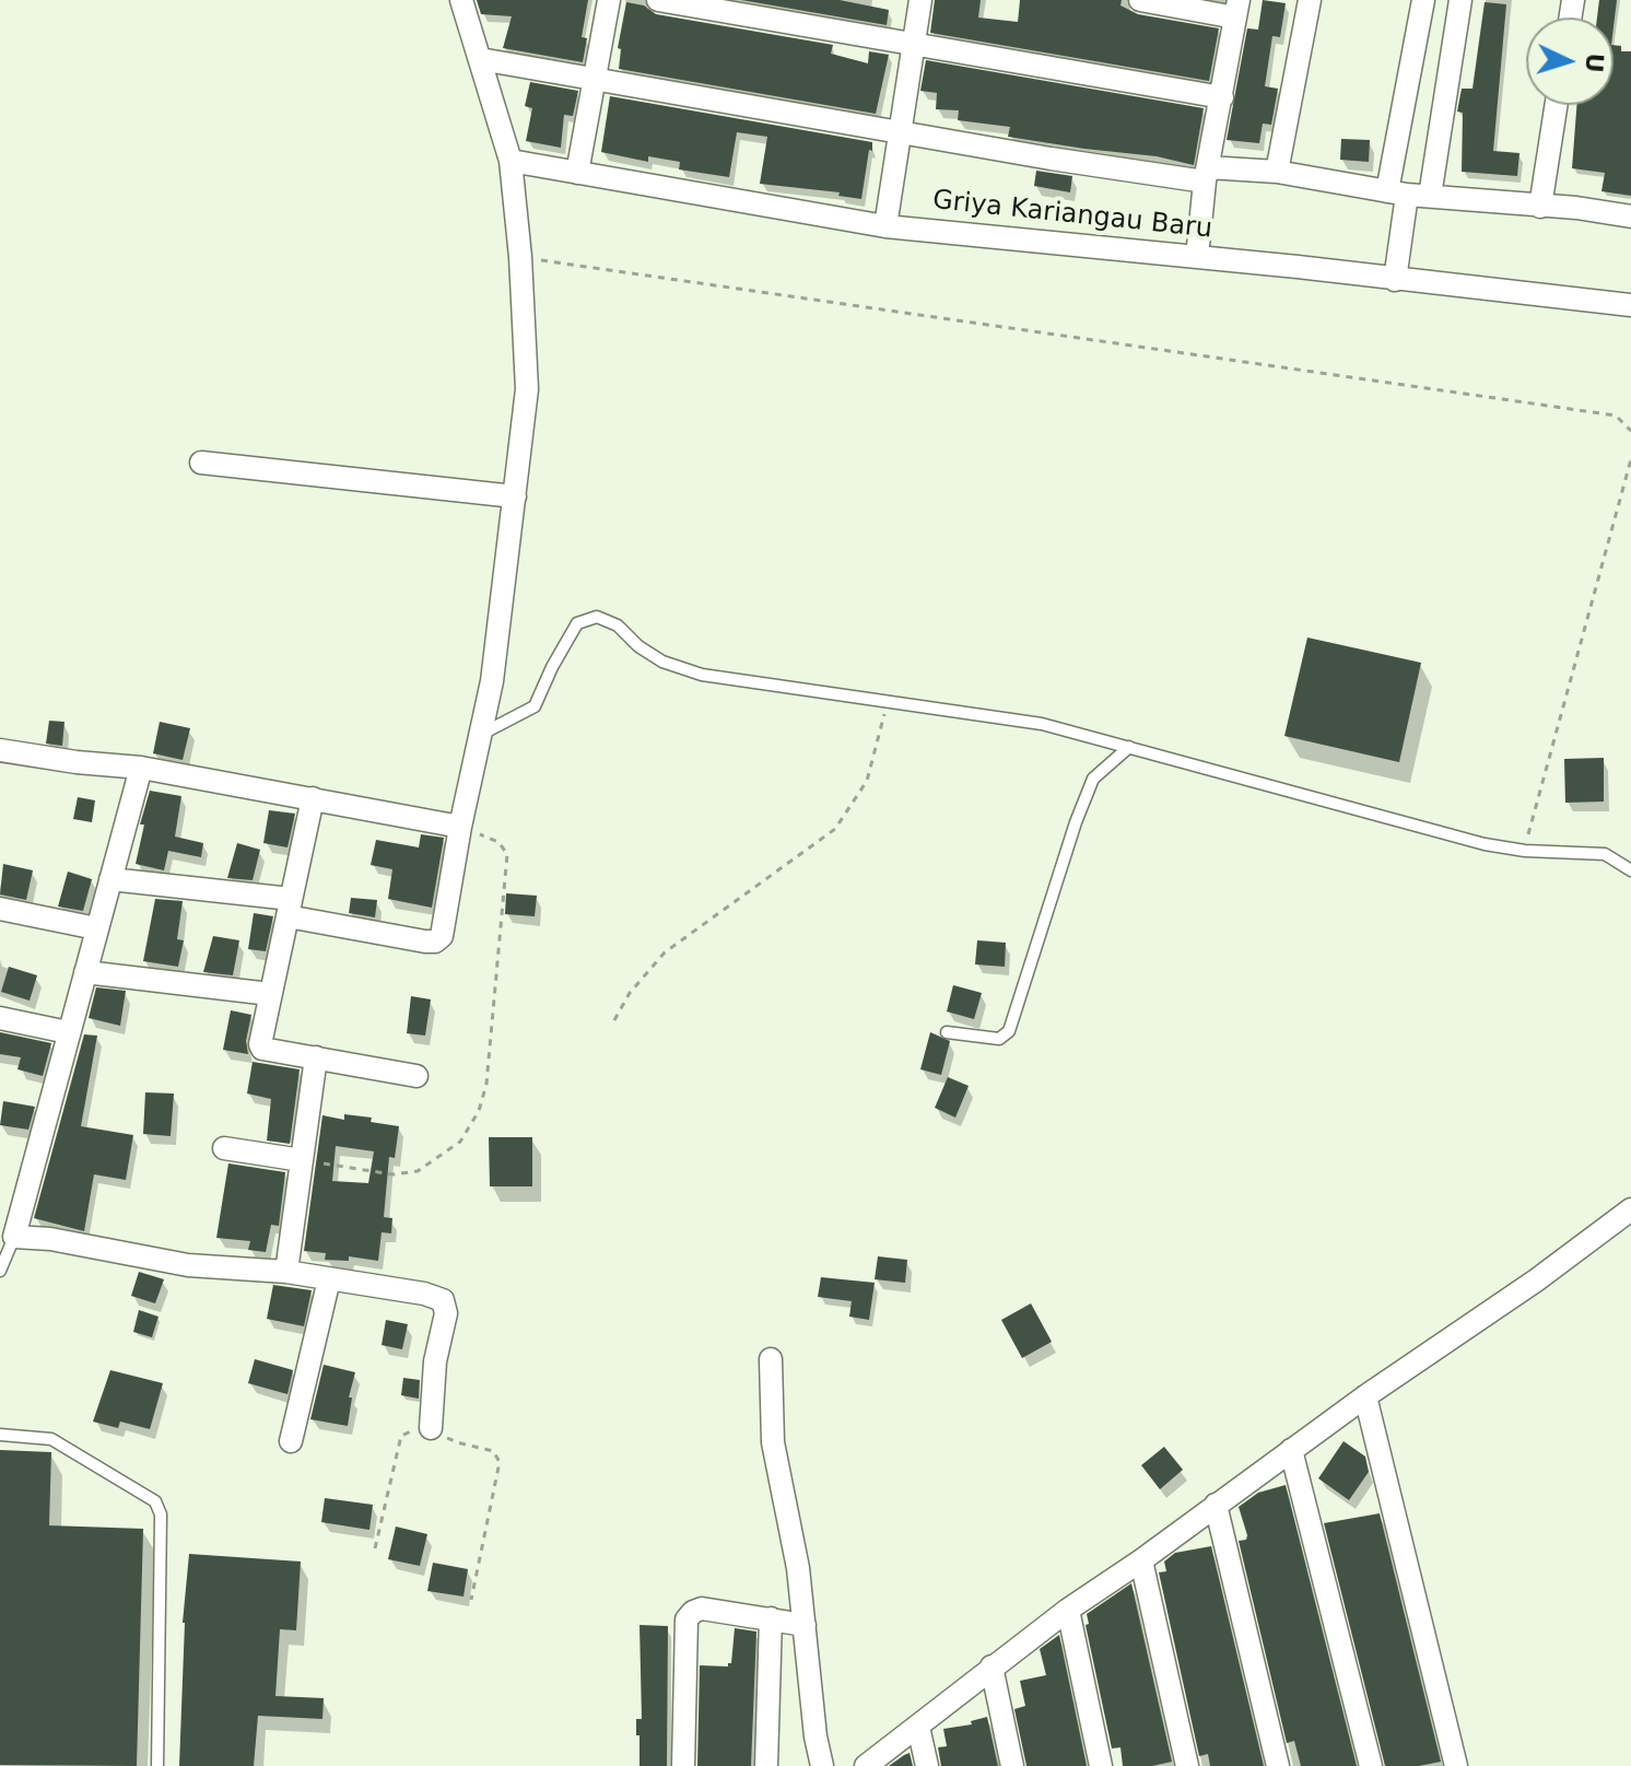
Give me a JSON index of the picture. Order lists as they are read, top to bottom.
{
  "streets": {
    "street": ["Griya Kariangau Baru"]
  },
  "north": "right"
}
